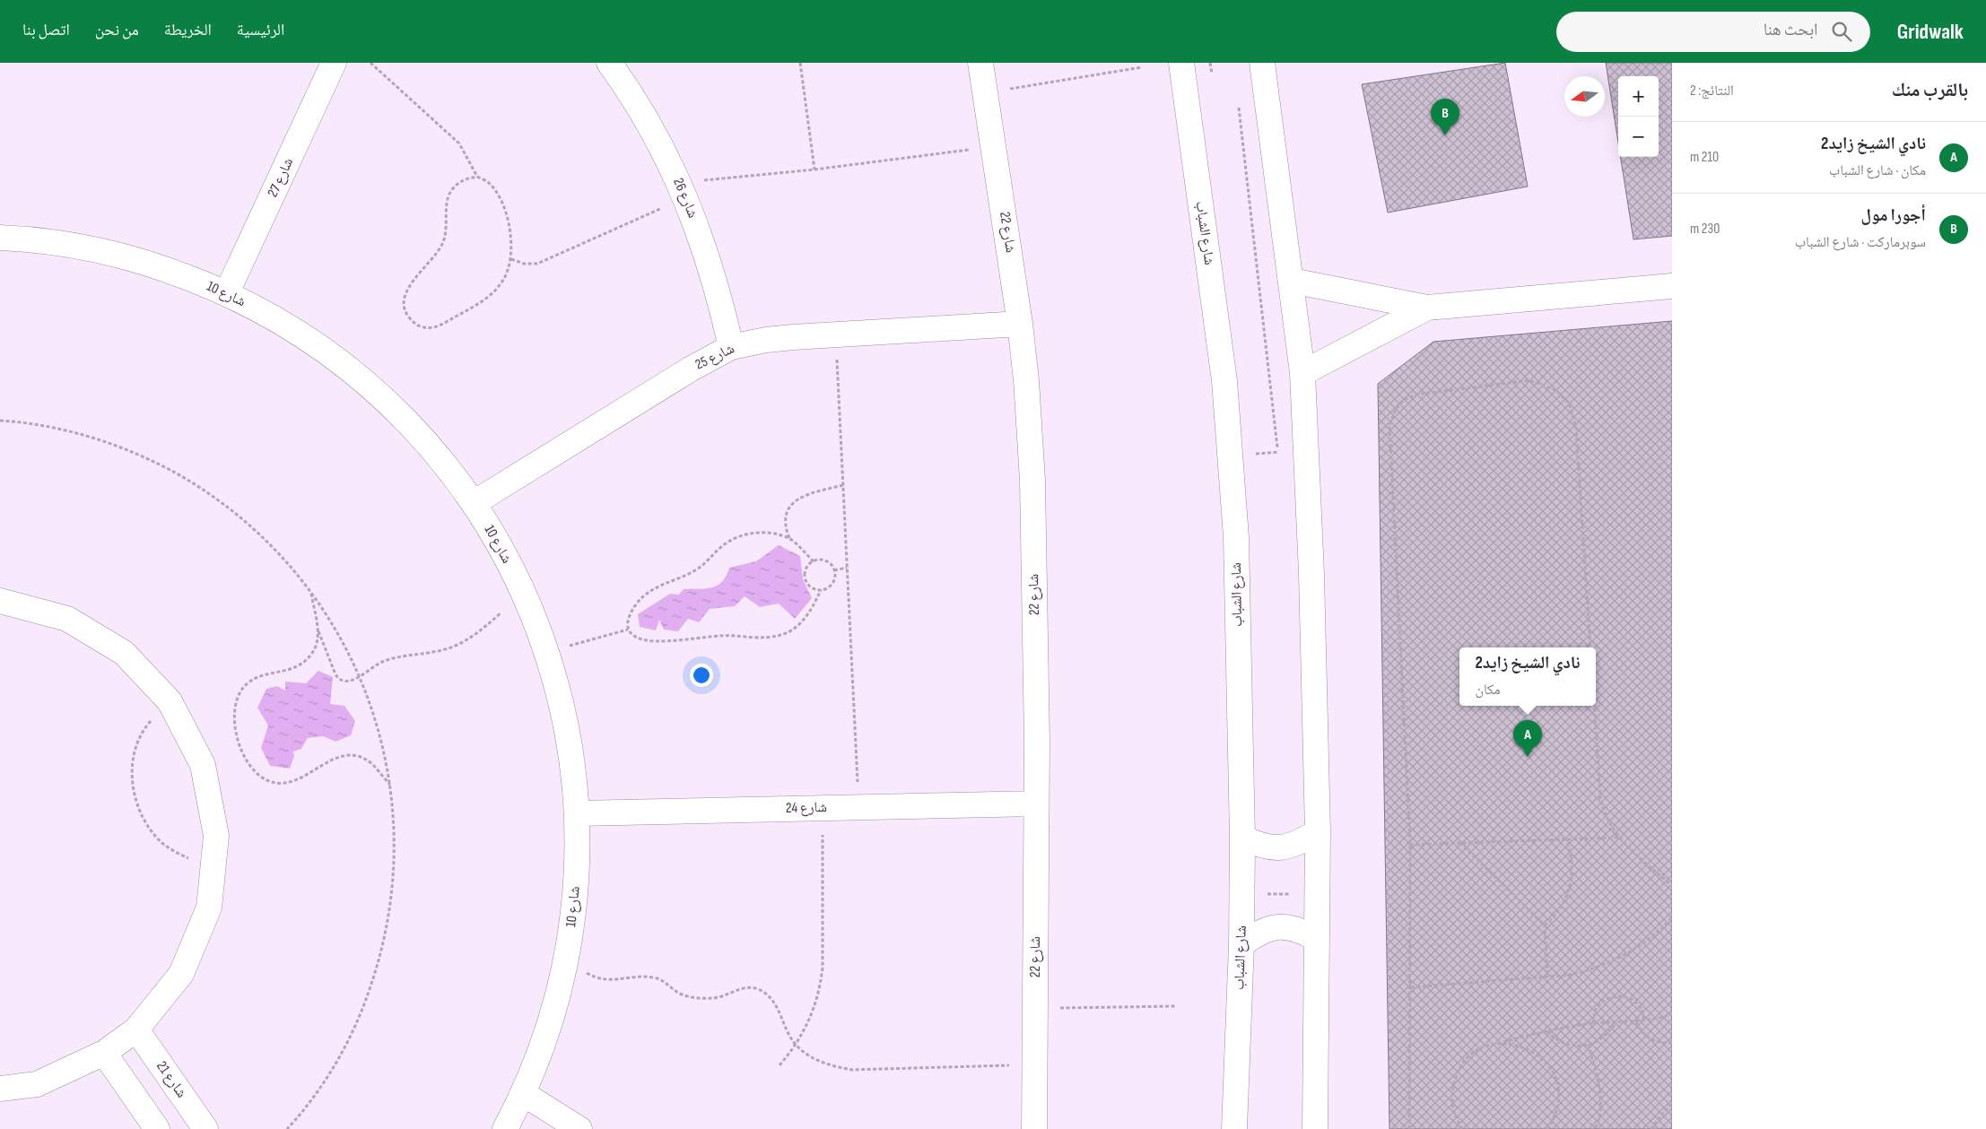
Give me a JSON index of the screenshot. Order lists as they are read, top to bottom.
{
  "streets": {
    "street": [
      "شارع 27",
      "شارع 26",
      "شارع 22",
      "شارع الشباب",
      "شارع 10",
      "شارع 25",
      "شارع 24",
      "شارع 21"
    ]
  },
  "crossings": [
    ["شارع 27", "شارع 10"],
    ["شارع 26", "شارع 25"],
    ["شارع 22", "شارع 25"],
    ["شارع 22", "شارع 24"],
    ["شارع 10", "شارع 25"],
    ["شارع 10", "شارع 24"]
  ],
  "north": "left",
  "page": {
    "header": "Gridwalk",
    "search": "ابحث هنا",
    "nav": [
      "الرئيسية",
      "الخريطة",
      "من نحن",
      "اتصل بنا"
    ],
    "heading": ["بالقرب منك", "النتائج: 2"],
    "map_buttons": ["+", "−"],
    "pins": ["B", "A"],
    "list": [
      {
        "mark": "A",
        "name": "نادي الشيخ زايد2",
        "note": "مكان · شارع الشباب",
        "value": "210 m"
      },
      {
        "mark": "B",
        "name": "أجورا مول",
        "note": "سوبرماركت · شارع الشباب",
        "value": "230 m"
      }
    ],
    "popup": ["نادي الشيخ زايد2", "مكان"]
  }
}
